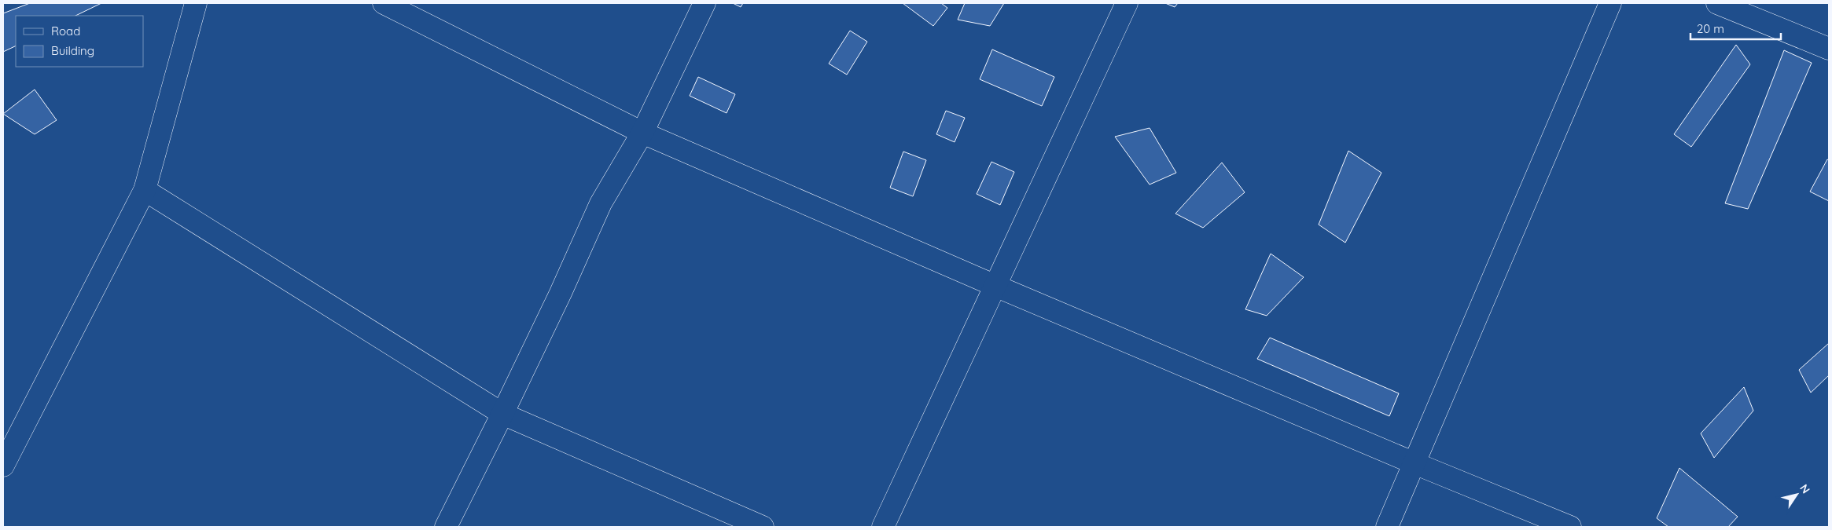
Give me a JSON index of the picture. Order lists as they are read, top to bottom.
{
  "legend": ["Road", "Building"],
  "scale_bar": "20 m",
  "north": "top right"
}
